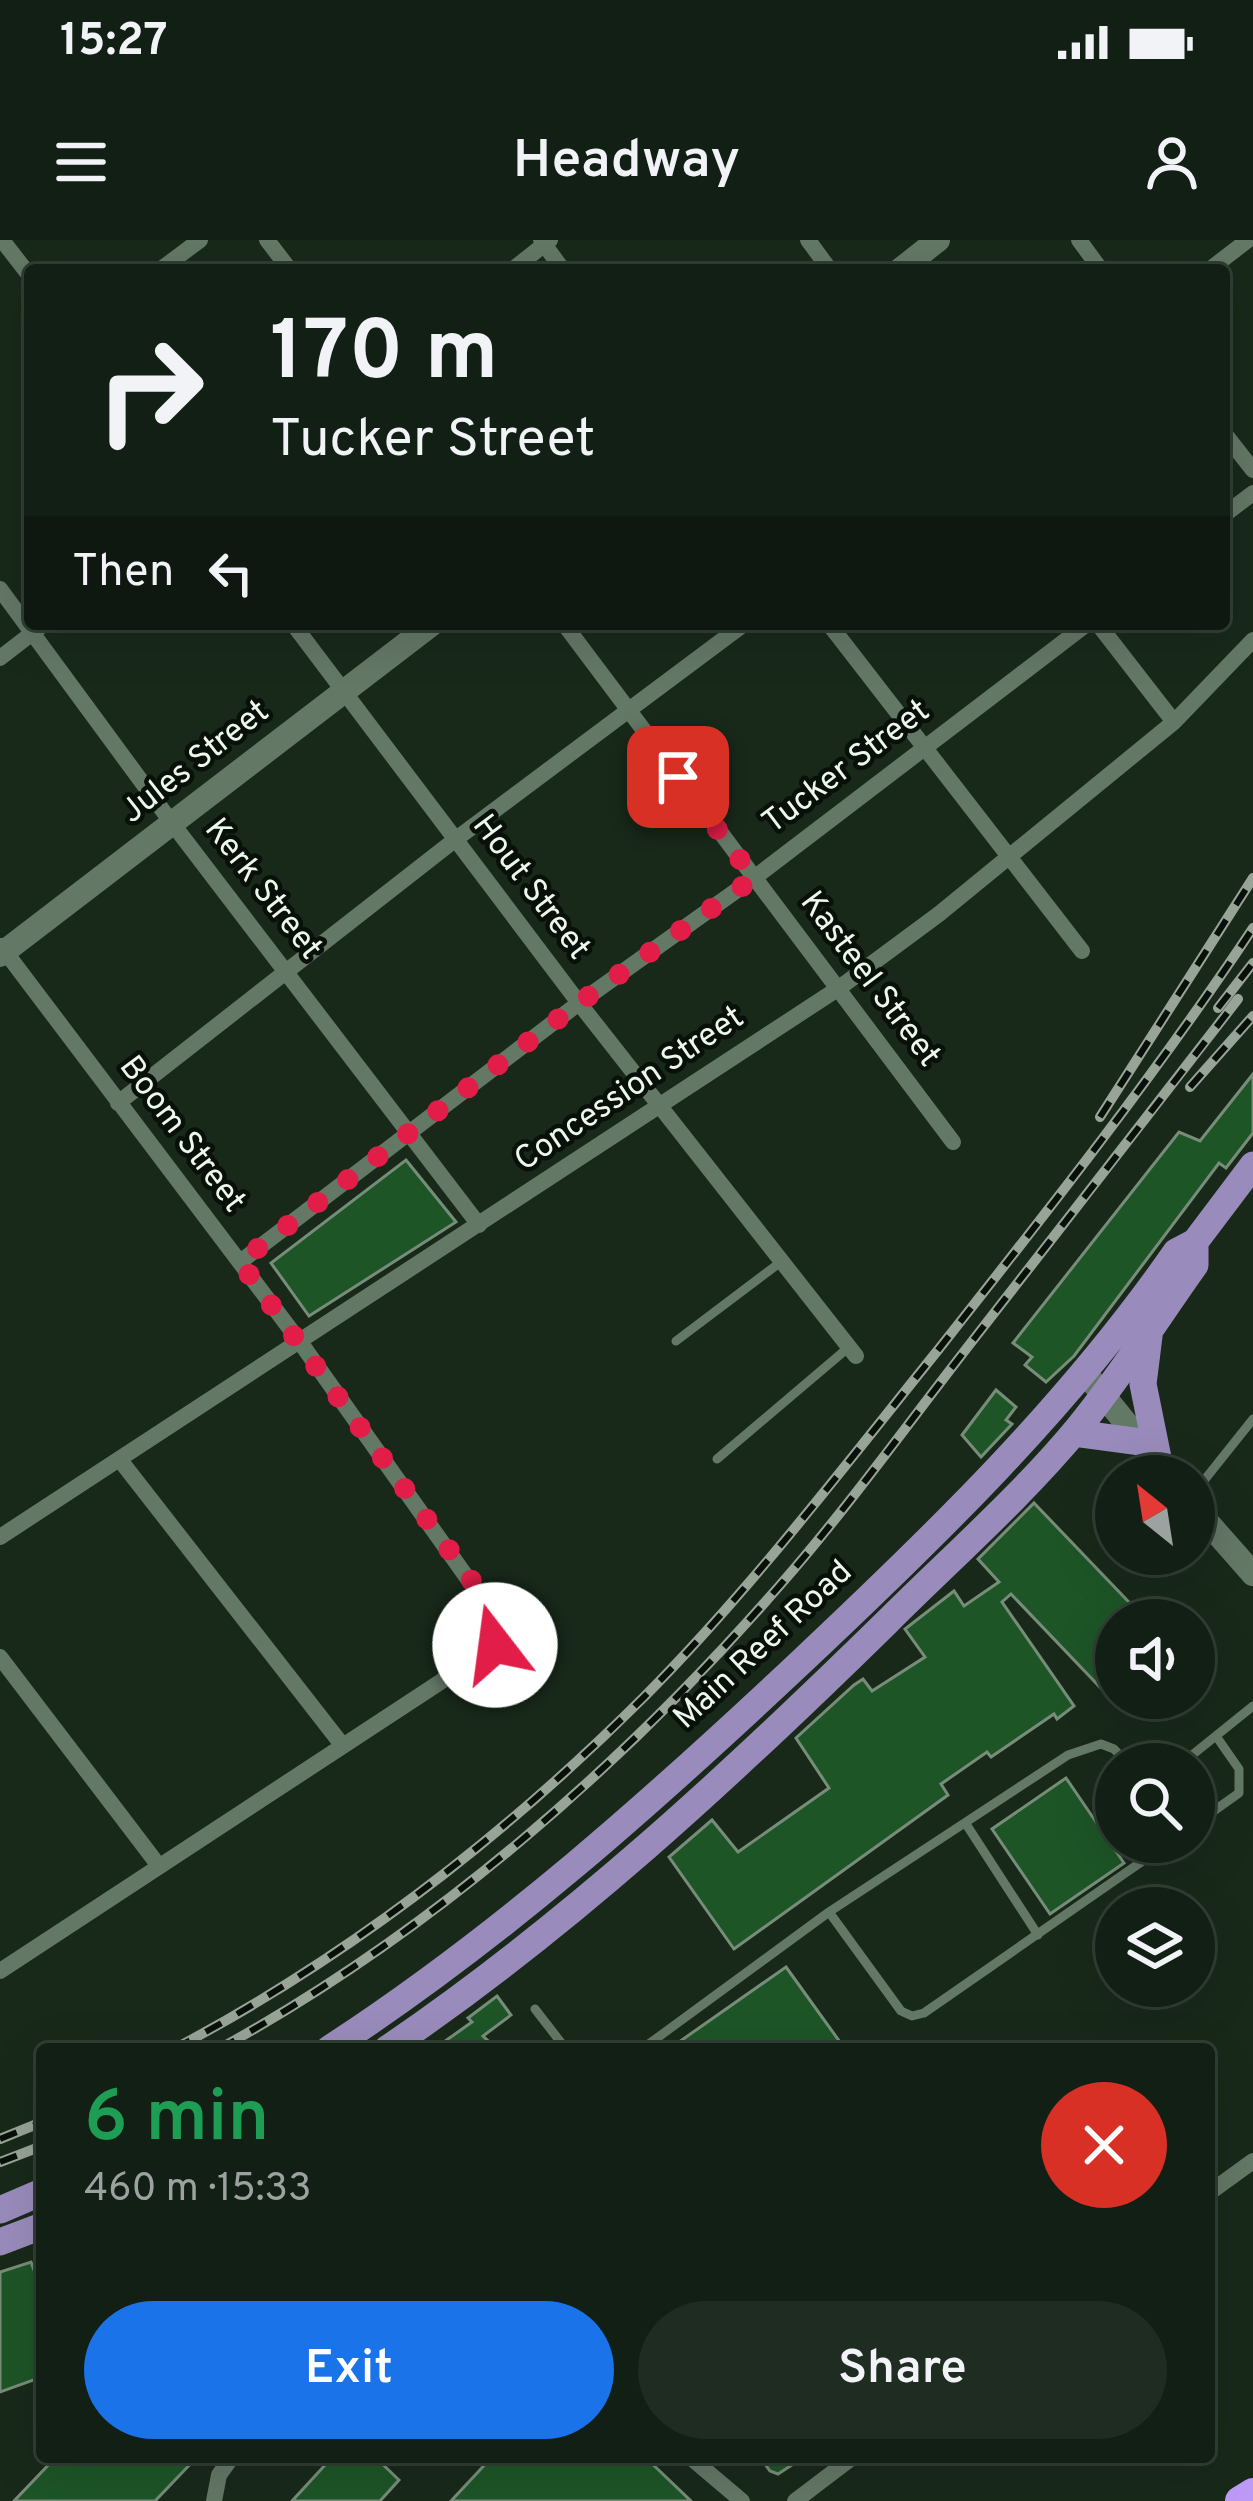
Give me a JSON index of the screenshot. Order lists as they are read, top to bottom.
{
  "streets": {
    "main road": ["Jules Street", "Main Reef Road"],
    "street": [
      "Tucker Street",
      "Hout Street",
      "Kerk Street",
      "Kasteel Street",
      "Concession Street",
      "Boom Street"
    ]
  },
  "crossings": [
    ["Jules Street", "Hout Street"],
    ["Jules Street", "Kerk Street"],
    ["Jules Street", "Boom Street"],
    ["Tucker Street", "Hout Street"],
    ["Tucker Street", "Kerk Street"],
    ["Tucker Street", "Kasteel Street"],
    ["Tucker Street", "Boom Street"],
    ["Hout Street", "Concession Street"],
    ["Kerk Street", "Concession Street"],
    ["Kasteel Street", "Concession Street"],
    ["Concession Street", "Boom Street"]
  ],
  "north": "top left",
  "page": {
    "status": "15:27",
    "header": "Headway",
    "turn": ["170 m", "Tucker Street"],
    "then": "Then",
    "heading": ["6 min", "460 m · 15:33"],
    "buttons": ["Exit", "Share"]
  }
}
